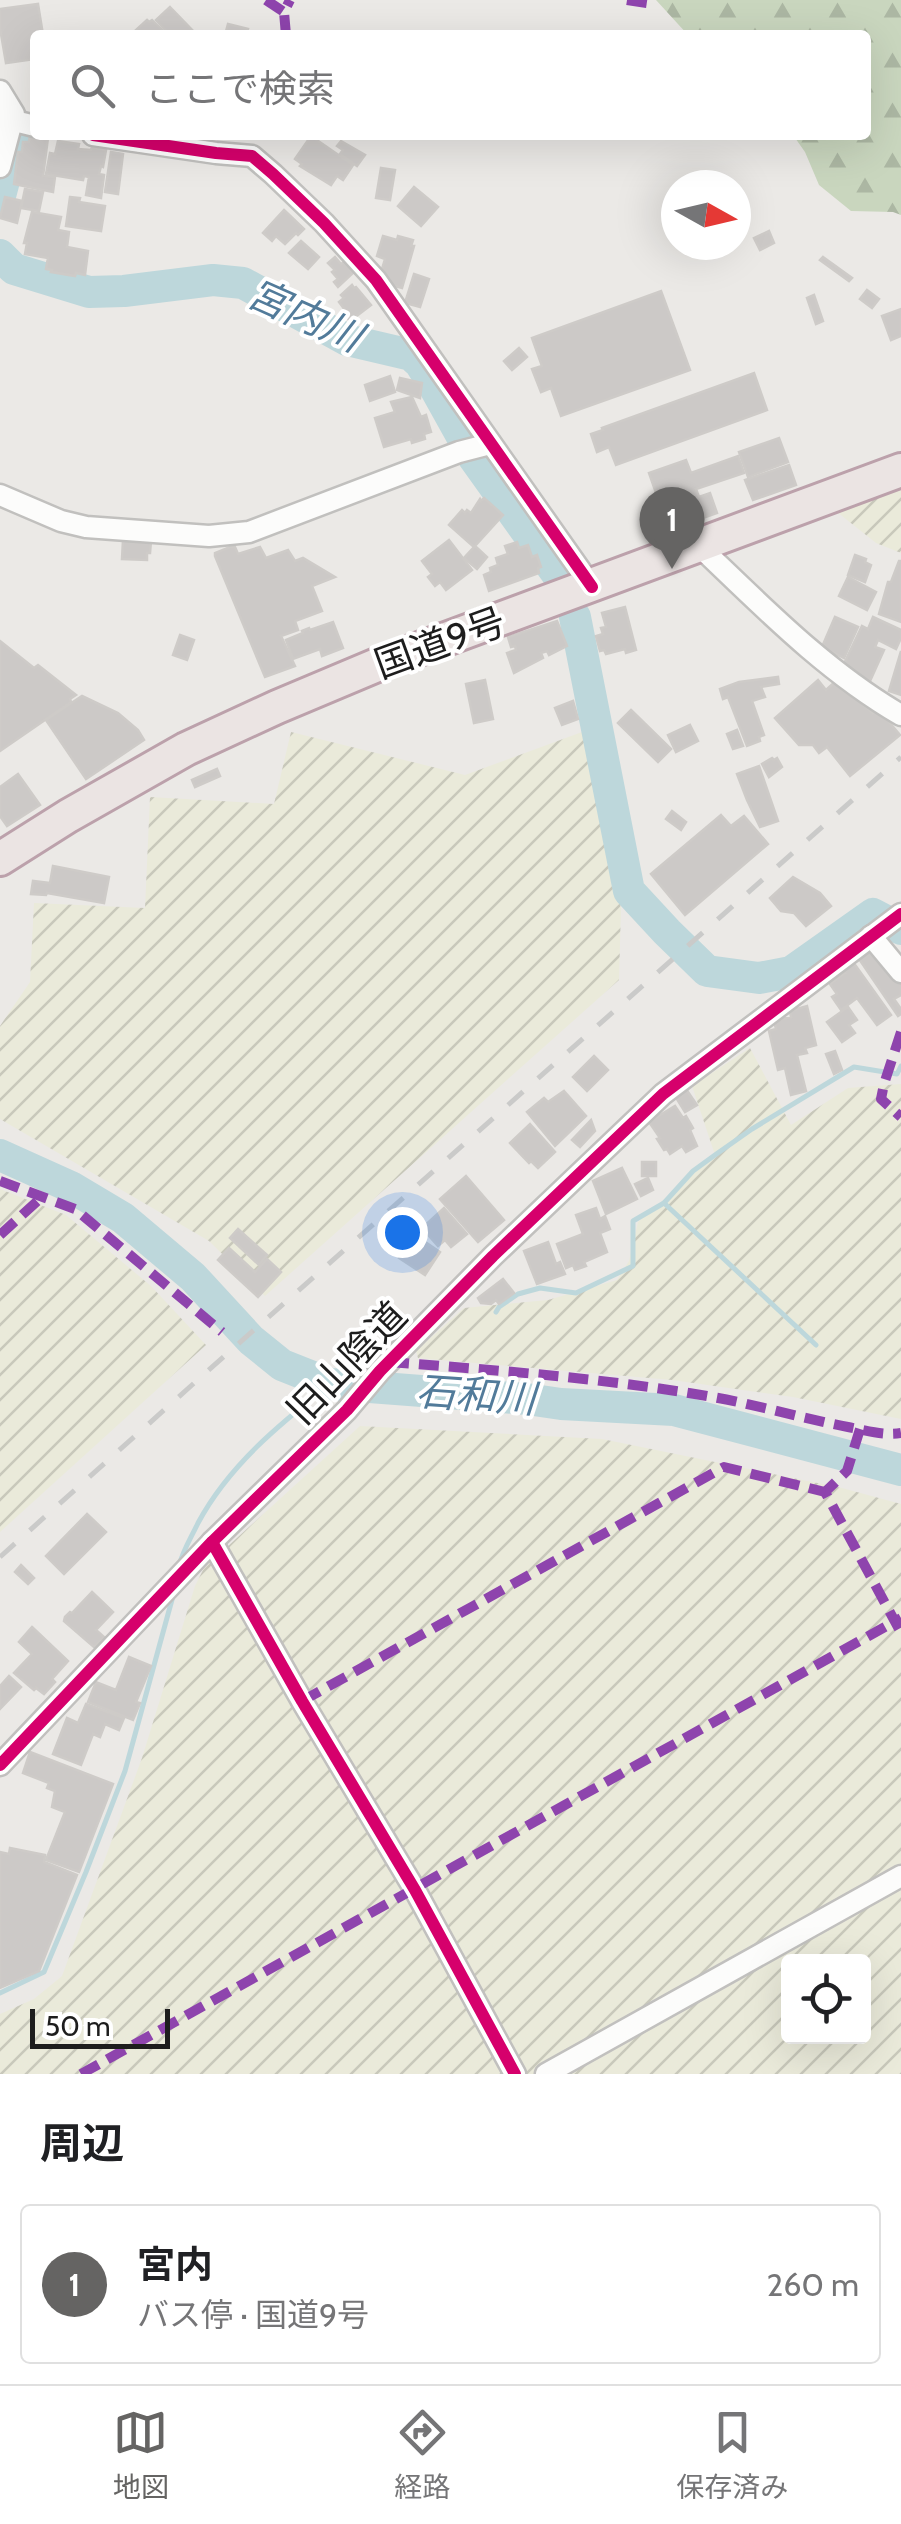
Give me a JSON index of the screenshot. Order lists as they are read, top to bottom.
{
  "streets": {
    "highway": ["国道9号"],
    "street": ["旧山陰道"]
  },
  "water": ["宮内川", "石和川"],
  "scale_bar": "50 m",
  "north": "right",
  "page": {
    "search": "ここで検索",
    "pins": "1",
    "scale": "50 m",
    "heading": "周辺",
    "list": [
      {
        "mark": "1",
        "name": "宮内",
        "note": "バス停 · 国道9号",
        "value": "260 m"
      }
    ],
    "nav": ["地図", "経路", "保存済み"]
  }
}
